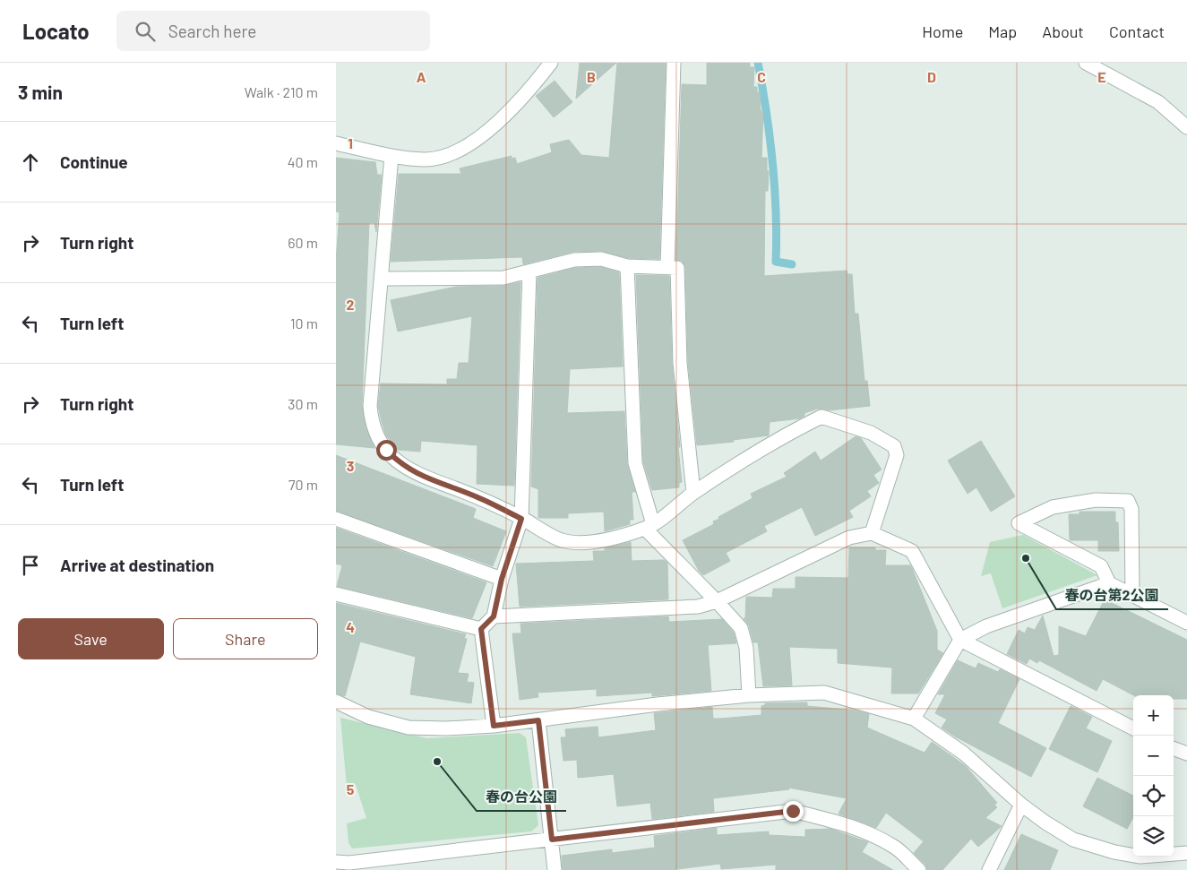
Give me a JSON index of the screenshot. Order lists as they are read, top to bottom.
{
  "places": ["春の台第2公園", "春の台公園"],
  "page": {
    "header": "Locato",
    "search": "Search here",
    "nav": [
      "Home",
      "Map",
      "About",
      "Contact"
    ],
    "heading": ["3 min", "Walk · 210 m"],
    "list": [
      ["Continue", "40 m"],
      ["Turn right", "60 m"],
      ["Turn left", "10 m"],
      ["Turn right", "30 m"],
      ["Turn left", "70 m"],
      "Arrive at destination"
    ],
    "buttons": ["Save", "Share"],
    "map_buttons": ["+", "−"]
  },
  "grid": {
    "columns": [
      "A",
      "B",
      "C",
      "D",
      "E"
    ],
    "rows": [
      "1",
      "2",
      "3",
      "4",
      "5"
    ]
  }
}
